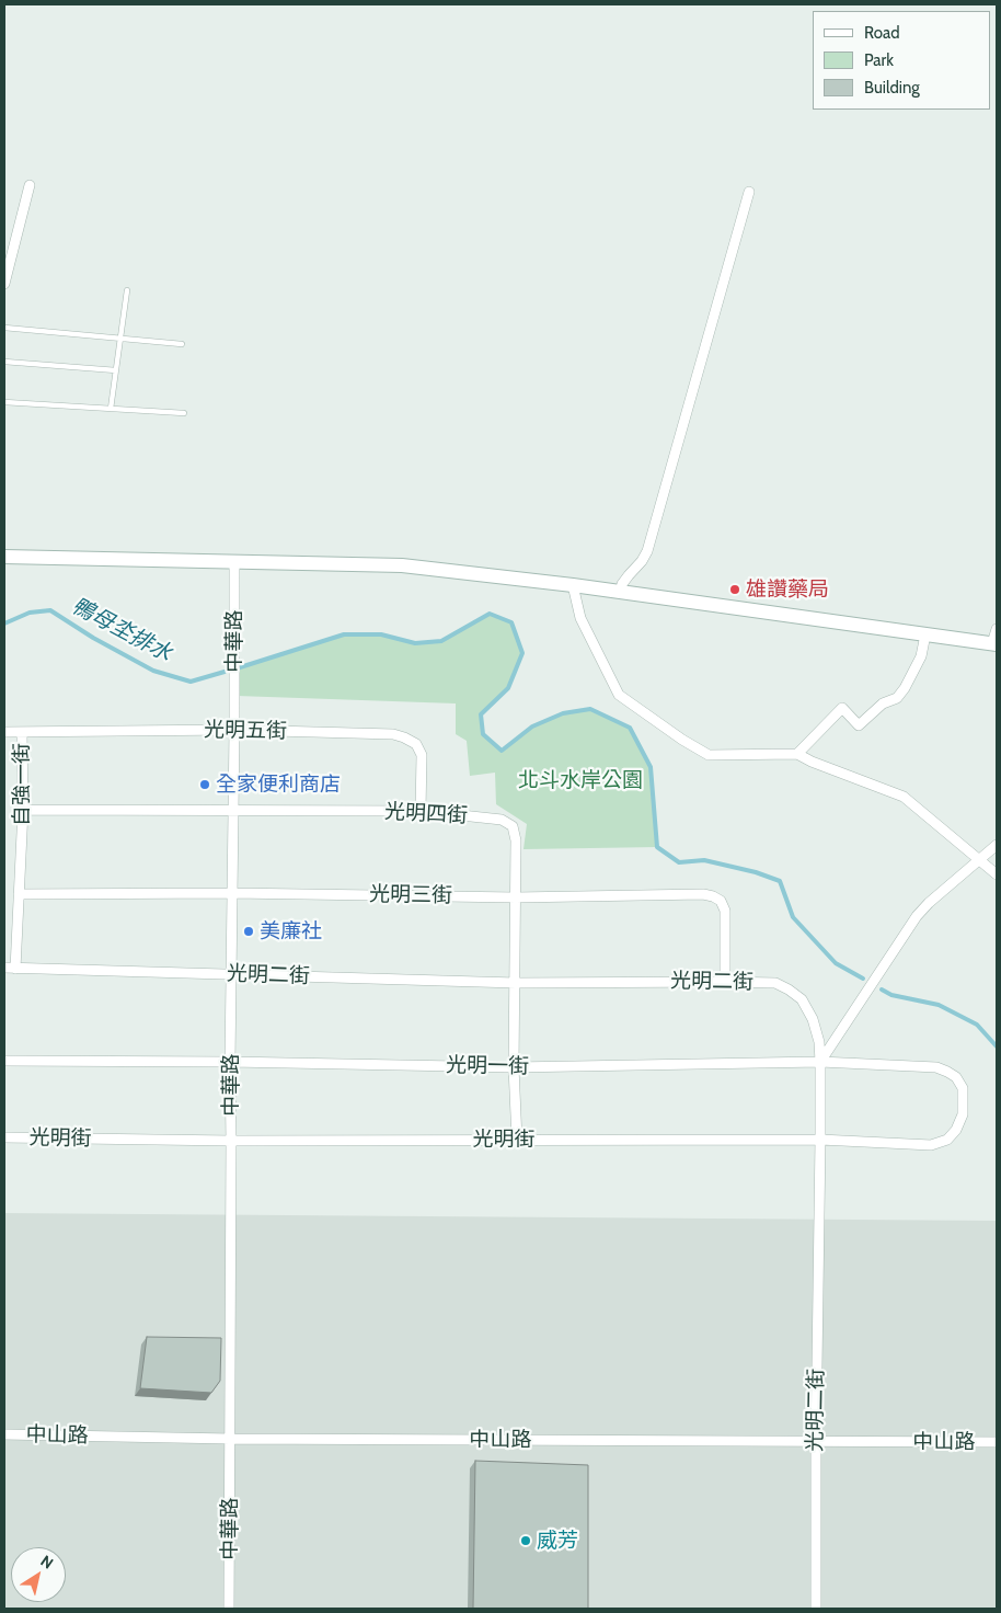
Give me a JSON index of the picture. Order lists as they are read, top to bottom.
{
  "streets": {
    "street": [
      "中華路",
      "光明五街",
      "自強一街",
      "光明四街",
      "光明三街",
      "光明二街",
      "光明一街",
      "光明街",
      "中山路"
    ]
  },
  "crossings": [
    ["中華路", "光明五街"],
    ["中華路", "光明四街"],
    ["中華路", "光明三街"],
    ["中華路", "光明二街"],
    ["中華路", "光明一街"],
    ["中華路", "光明街"],
    ["中華路", "中山路"],
    ["光明五街", "自強一街"],
    ["光明五街", "光明四街"],
    ["自強一街", "光明四街"],
    ["自強一街", "光明三街"],
    ["自強一街", "光明二街"],
    ["光明四街", "光明三街"],
    ["光明四街", "光明二街"],
    ["光明四街", "光明一街"],
    ["光明四街", "光明街"],
    ["光明三街", "光明二街"],
    ["光明二街", "光明一街"],
    ["光明二街", "光明街"],
    ["光明二街", "中山路"],
    ["光明一街", "光明街"]
  ],
  "water": ["鴨母坔排水"],
  "parks": ["北斗水岸公園"],
  "places": [
    "雄讚藥局",
    "全家便利商店",
    "美廉社",
    "威芳"
  ],
  "legend": ["Road", "Park", "Building"],
  "north": "top right"
}
